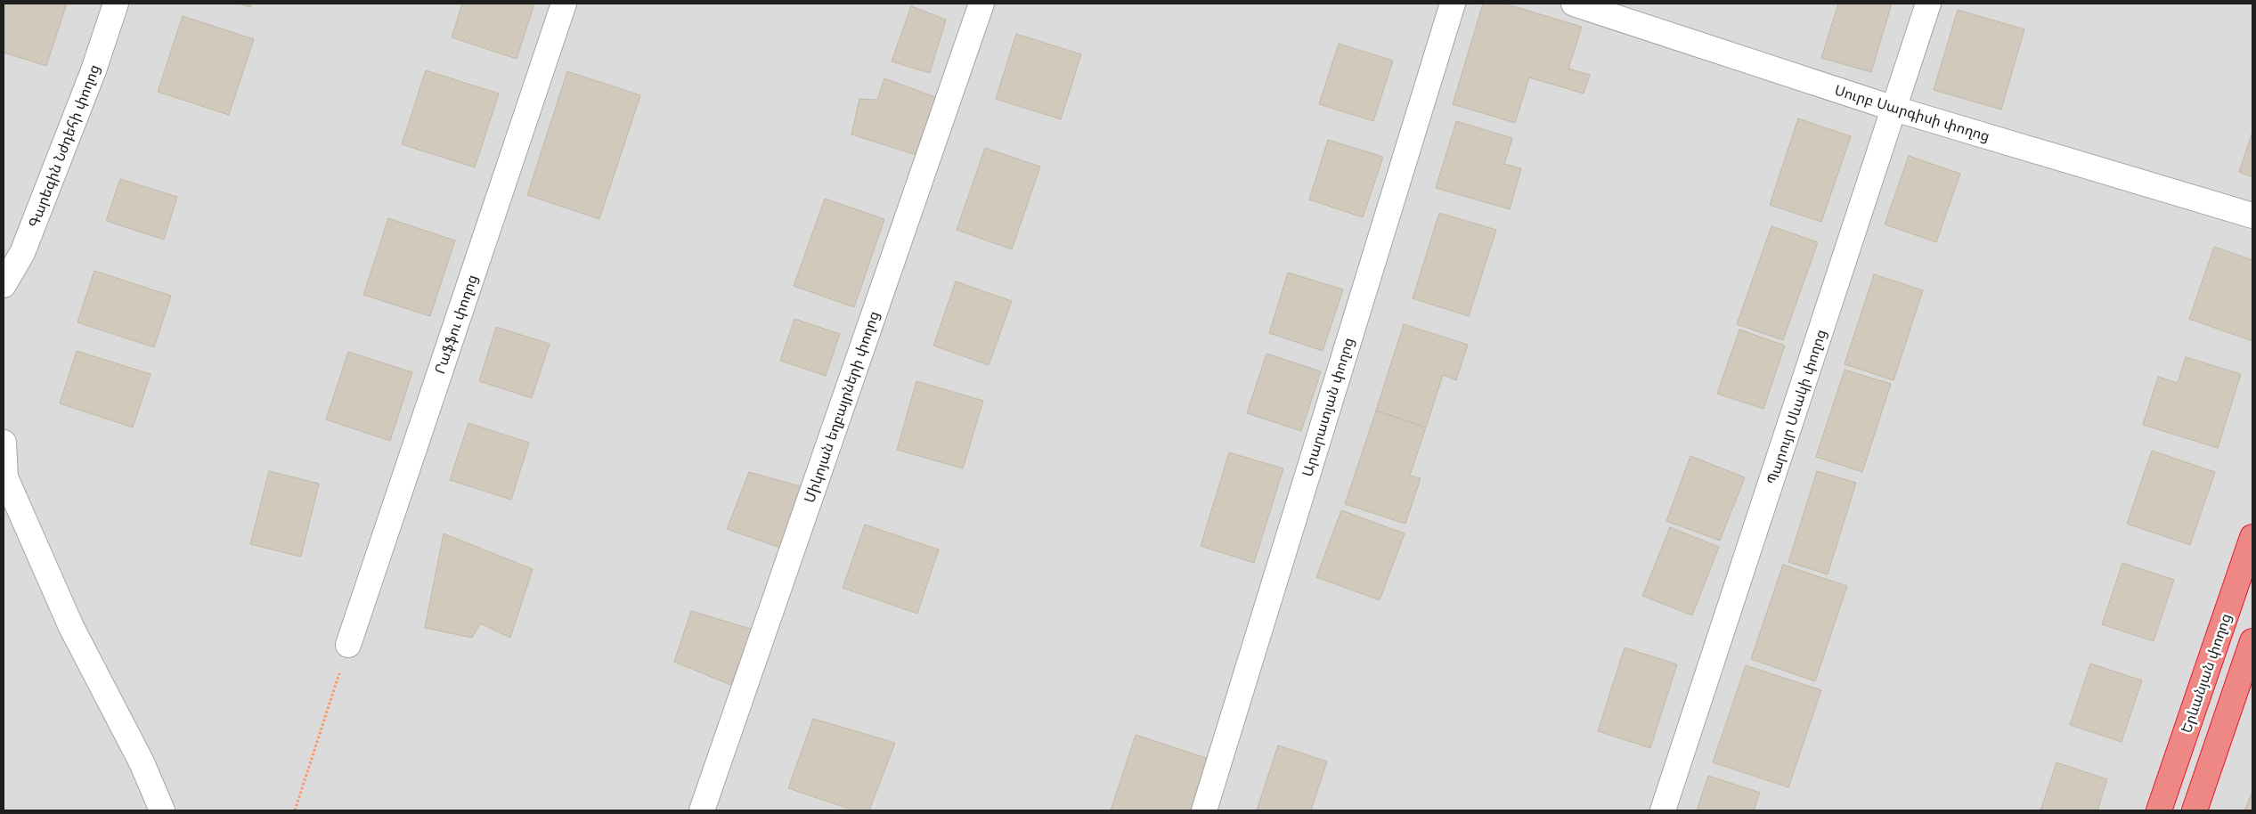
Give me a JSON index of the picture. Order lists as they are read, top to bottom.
{
  "streets": {
    "highway": ["Երևանյան փողոց"],
    "street": [
      "Սուրբ Սարգիսի փողոց",
      "Գարեգին Նժդեհի փողոց",
      "Րաֆֆու փողոց",
      "Միկոյան եղբայրների փողոց",
      "Արարատյան փողոց",
      "Պարույր Սևակի փողոց"
    ]
  },
  "crossings": [
    ["Սուրբ Սարգիսի փողոց", "Պարույր Սևակի փողոց"]
  ]
}
